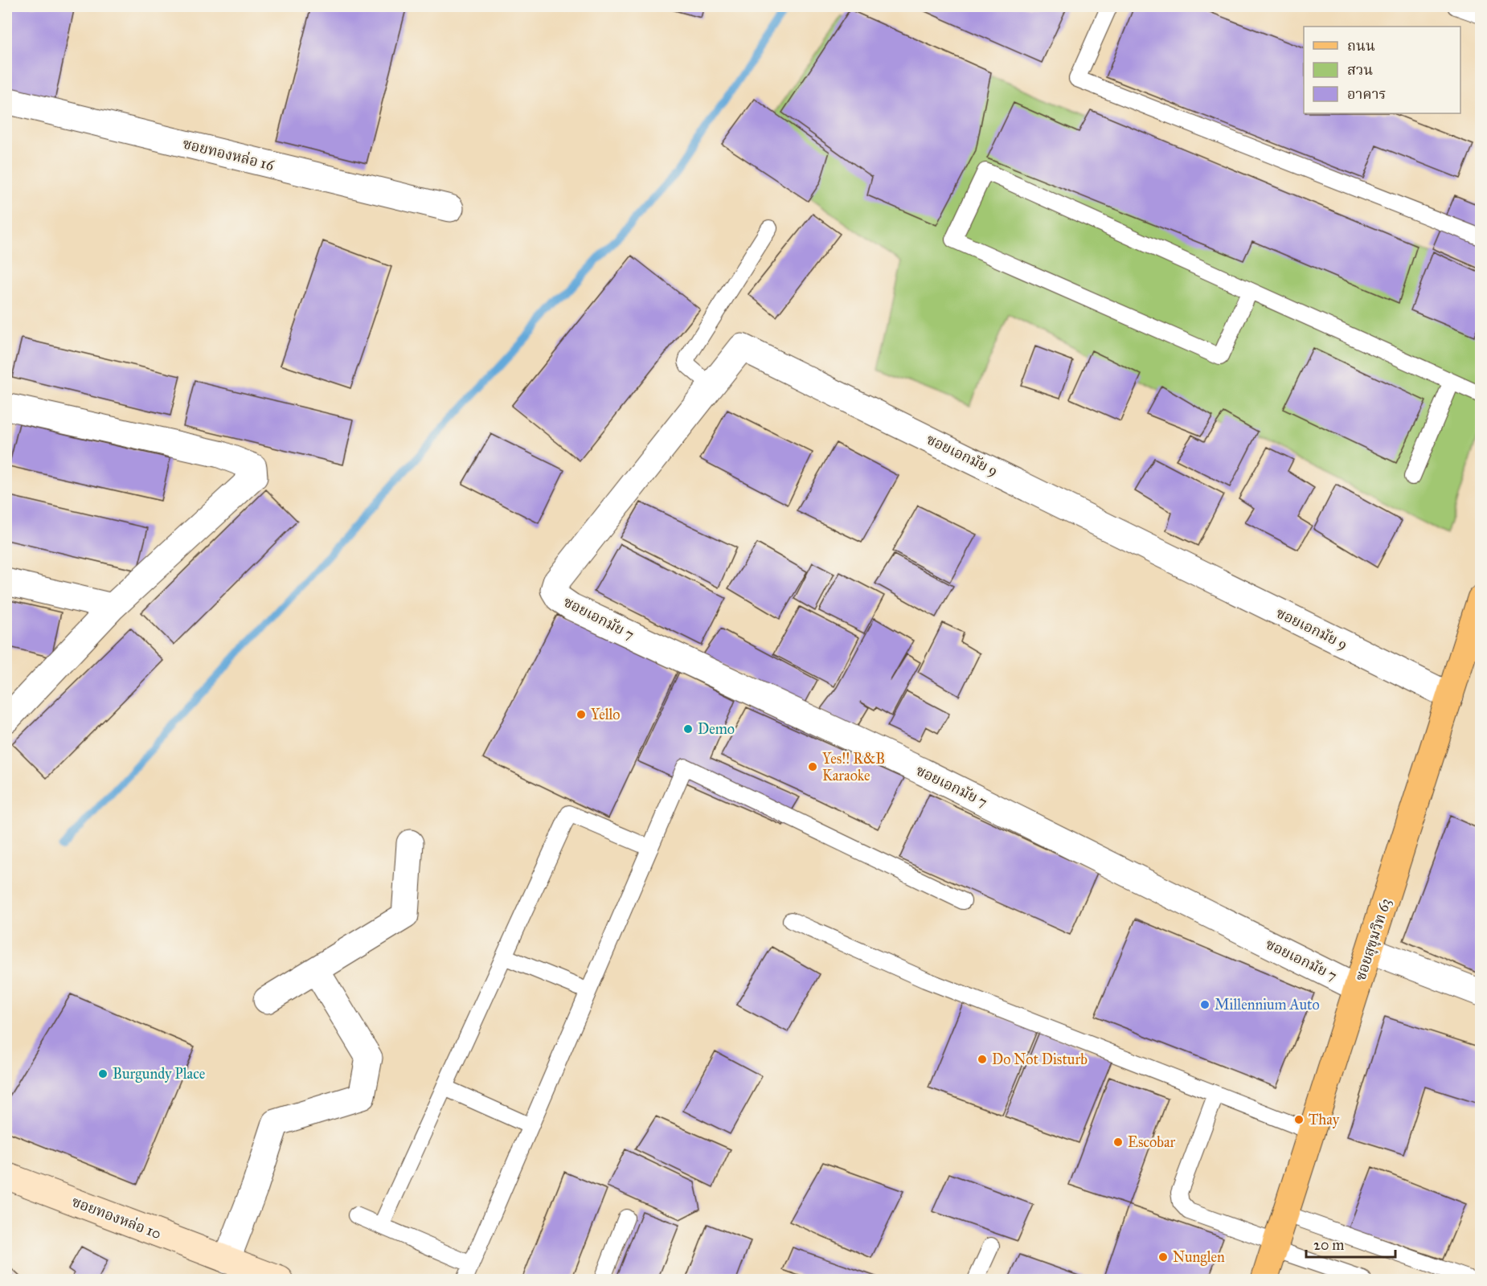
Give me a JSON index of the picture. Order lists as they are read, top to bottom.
{
  "streets": {
    "main road": ["ซอยสุขุมวิท 63"],
    "street": [
      "ซอยทองหล่อ 16",
      "ซอยเอกมัย 9",
      "ซอยเอกมัย 7",
      "ซอยทองหล่อ 10"
    ]
  },
  "crossings": [
    ["ซอยเอกมัย 9", "ซอยเอกมัย 7"],
    ["ซอยเอกมัย 9", "ซอยสุขุมวิท 63"],
    ["ซอยเอกมัย 7", "ซอยสุขุมวิท 63"]
  ],
  "places": [
    "Yello",
    "Demo",
    "Yes!! R&B Karaoke",
    "Millennium Auto",
    "Do Not Disturb",
    "Burgundy Place",
    "Thay",
    "Escobar",
    "Nunglen"
  ],
  "legend": ["ถนน", "สวน", "อาคาร"],
  "scale_bar": "20 m"
}
